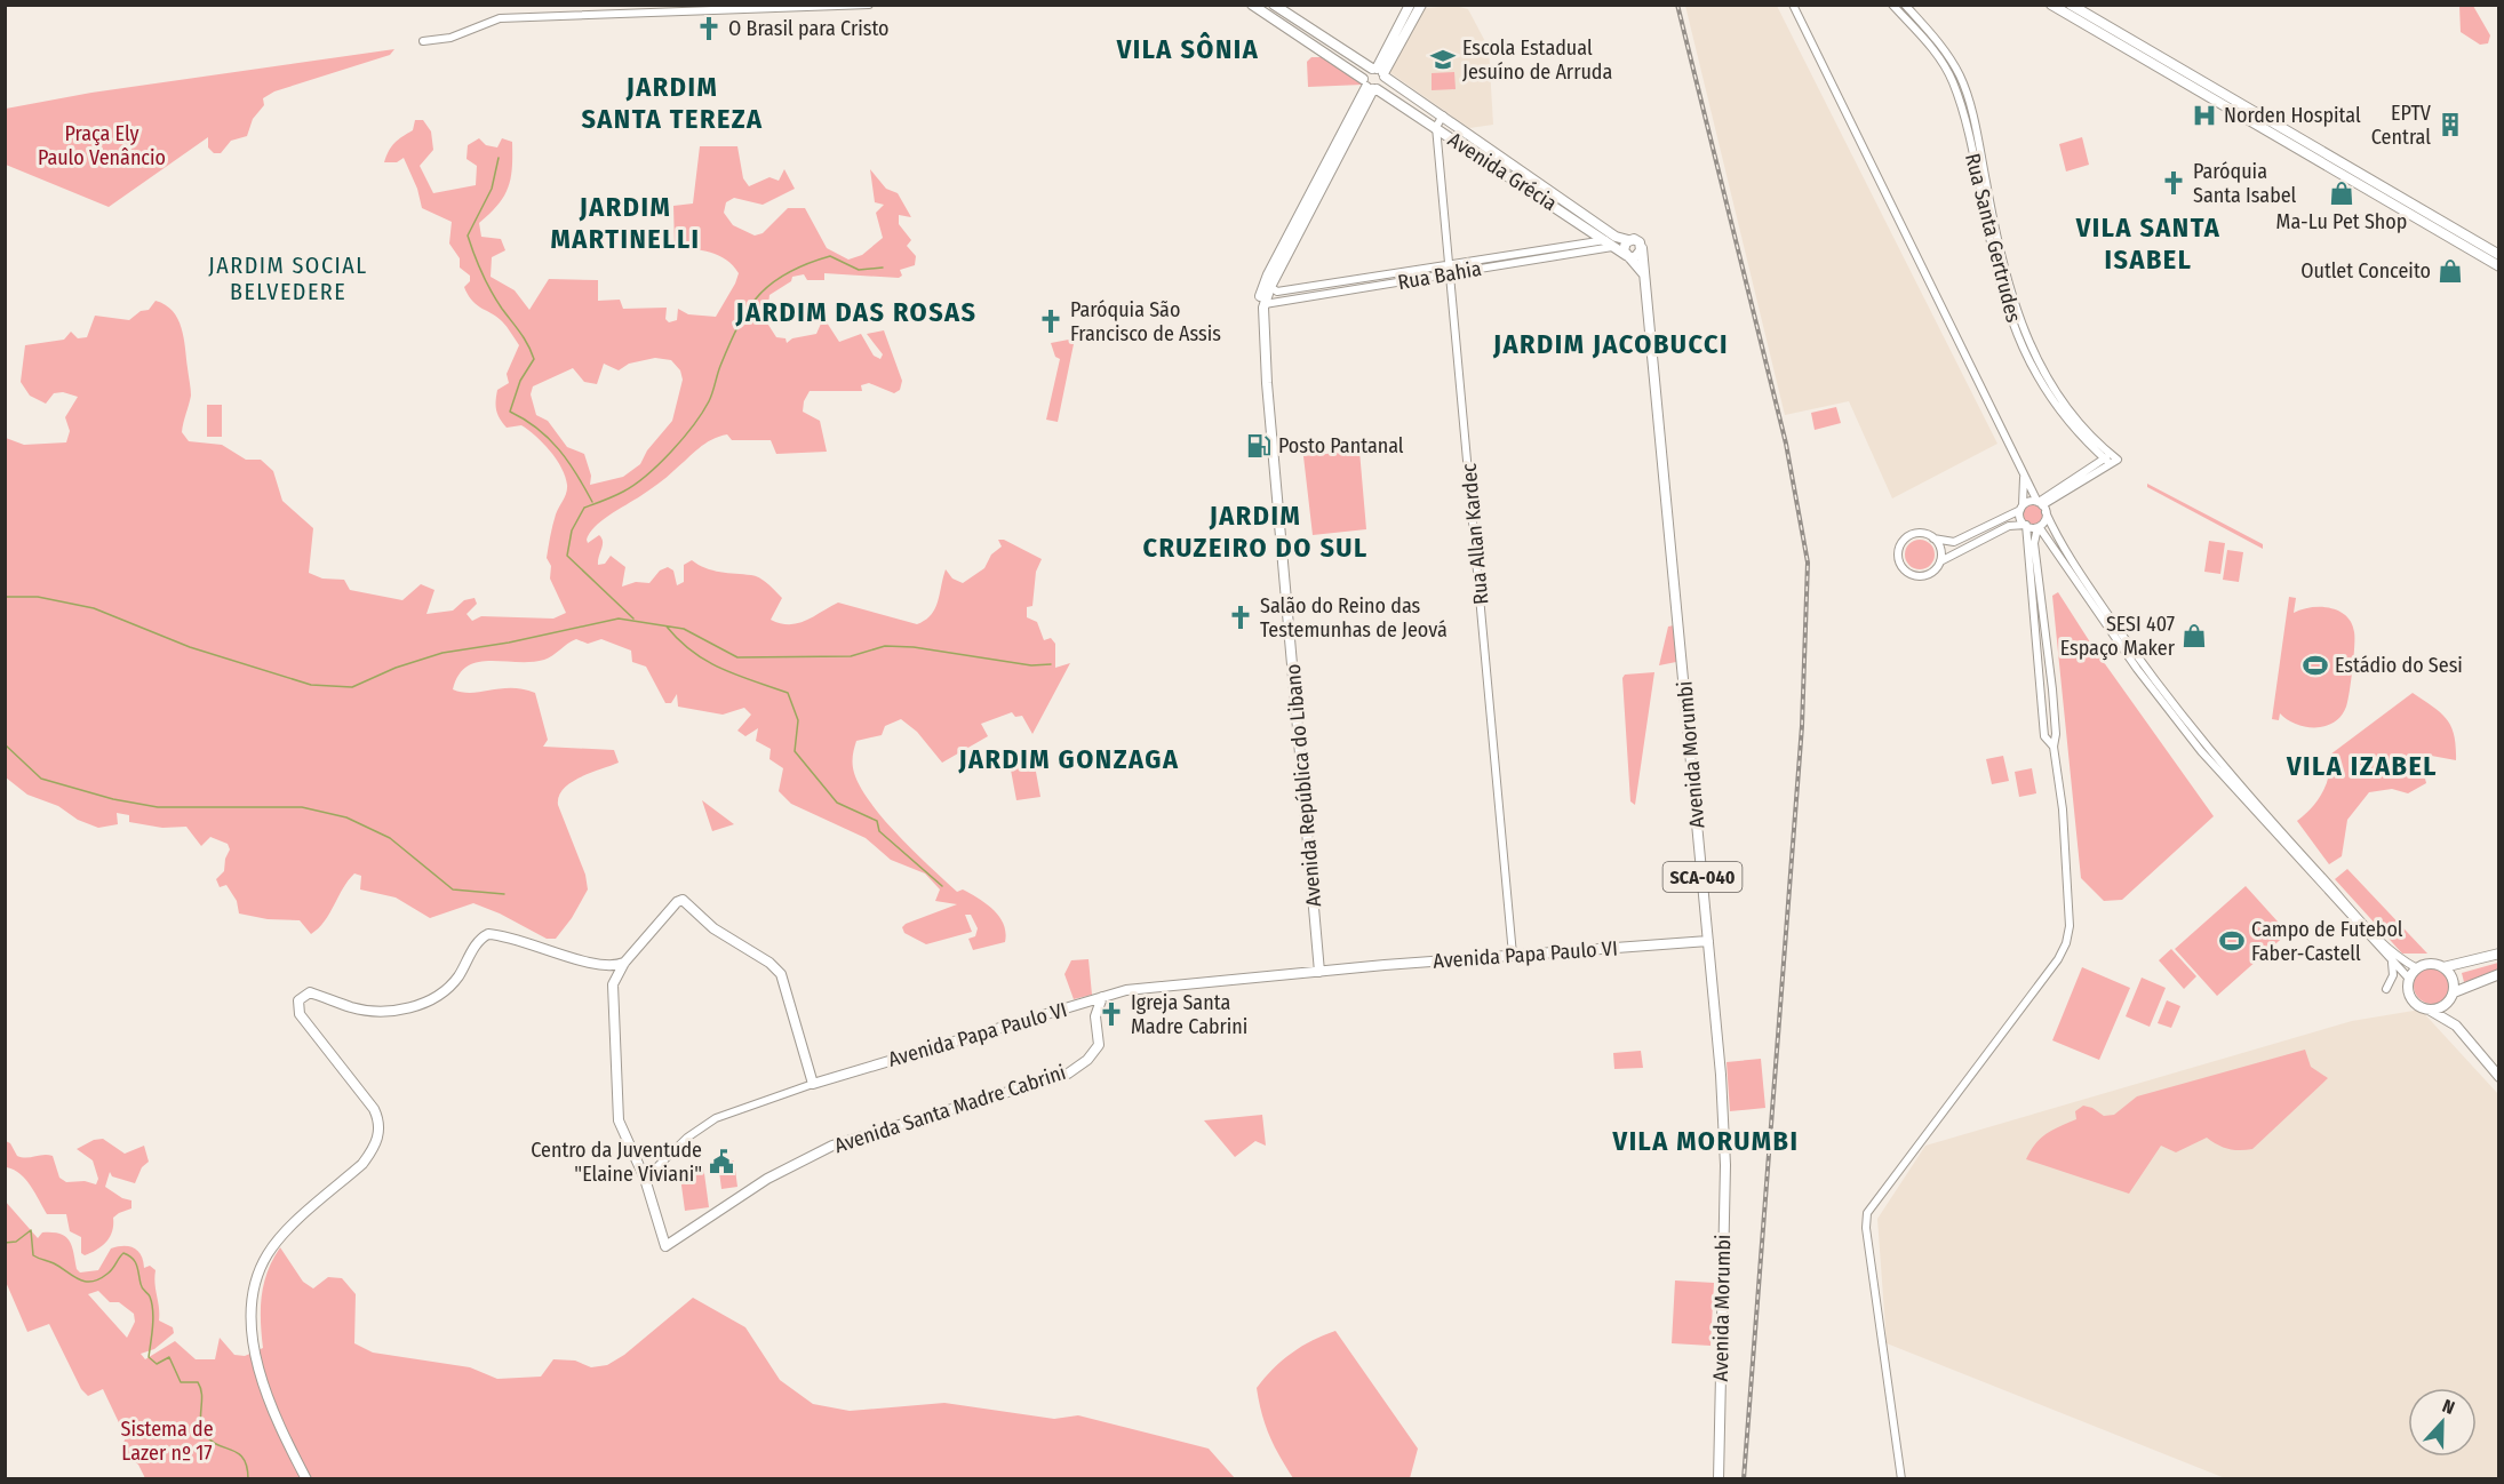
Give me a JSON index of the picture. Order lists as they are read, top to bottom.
{
  "streets": {
    "main road": [
      "Avenida Grécia",
      "Avenida Morumbi",
      "Avenida República do Libano",
      "SCA-040",
      "Avenida Papa Paulo VI",
      "Avenida Santa Madre Cabrini"
    ],
    "street": ["Rua Santa Gertrudes", "Rua Bahia", "Rua Allan Kardec"]
  },
  "crossings": [
    ["Avenida Grécia", "Rua Bahia"],
    ["Avenida Grécia", "Rua Allan Kardec"],
    ["Avenida Grécia", "Avenida Morumbi"],
    ["Rua Bahia", "Rua Allan Kardec"],
    ["Rua Bahia", "Avenida República do Libano"],
    ["Rua Allan Kardec", "Avenida Papa Paulo VI"],
    ["Avenida Morumbi", "Avenida Papa Paulo VI"],
    ["Avenida República do Libano", "Avenida Papa Paulo VI"],
    ["Avenida Papa Paulo VI", "Avenida Santa Madre Cabrini"]
  ],
  "districts": [
    "VILA SÔNIA",
    "JARDIM SANTA TEREZA",
    "JARDIM MARTINELLI",
    "VILA SANTA ISABEL",
    "JARDIM SOCIAL BELVEDERE",
    "JARDIM DAS ROSAS",
    "JARDIM JACOBUCCI",
    "JARDIM CRUZEIRO DO SUL",
    "JARDIM GONZAGA",
    "VILA IZABEL",
    "VILA MORUMBI"
  ],
  "parks": ["Praça Ely Paulo Venâncio", "Sistema de Lazer nº 17"],
  "places": {
    "church": [
      "O Brasil para Cristo",
      "Paróquia Santa Isabel",
      "Paróquia São Francisco de Assis",
      "Salão do Reino das Testemunhas de Jeová",
      "Igreja Santa Madre Cabrini"
    ],
    "school or university": ["Escola Estadual Jesuíno de Arruda"],
    "hospital": ["Norden Hospital"],
    "building": ["EPTV Central"],
    "shop": ["Ma-Lu Pet Shop", "Outlet Conceito", "SESI 407 Espaço Maker"],
    "fuel station": ["Posto Pantanal"],
    "sports": ["Estádio do Sesi", "Campo de Futebol Faber-Castell"],
    "public building": ["Centro da Juventude \"Elaine Viviani\""]
  },
  "north": "top"
}
